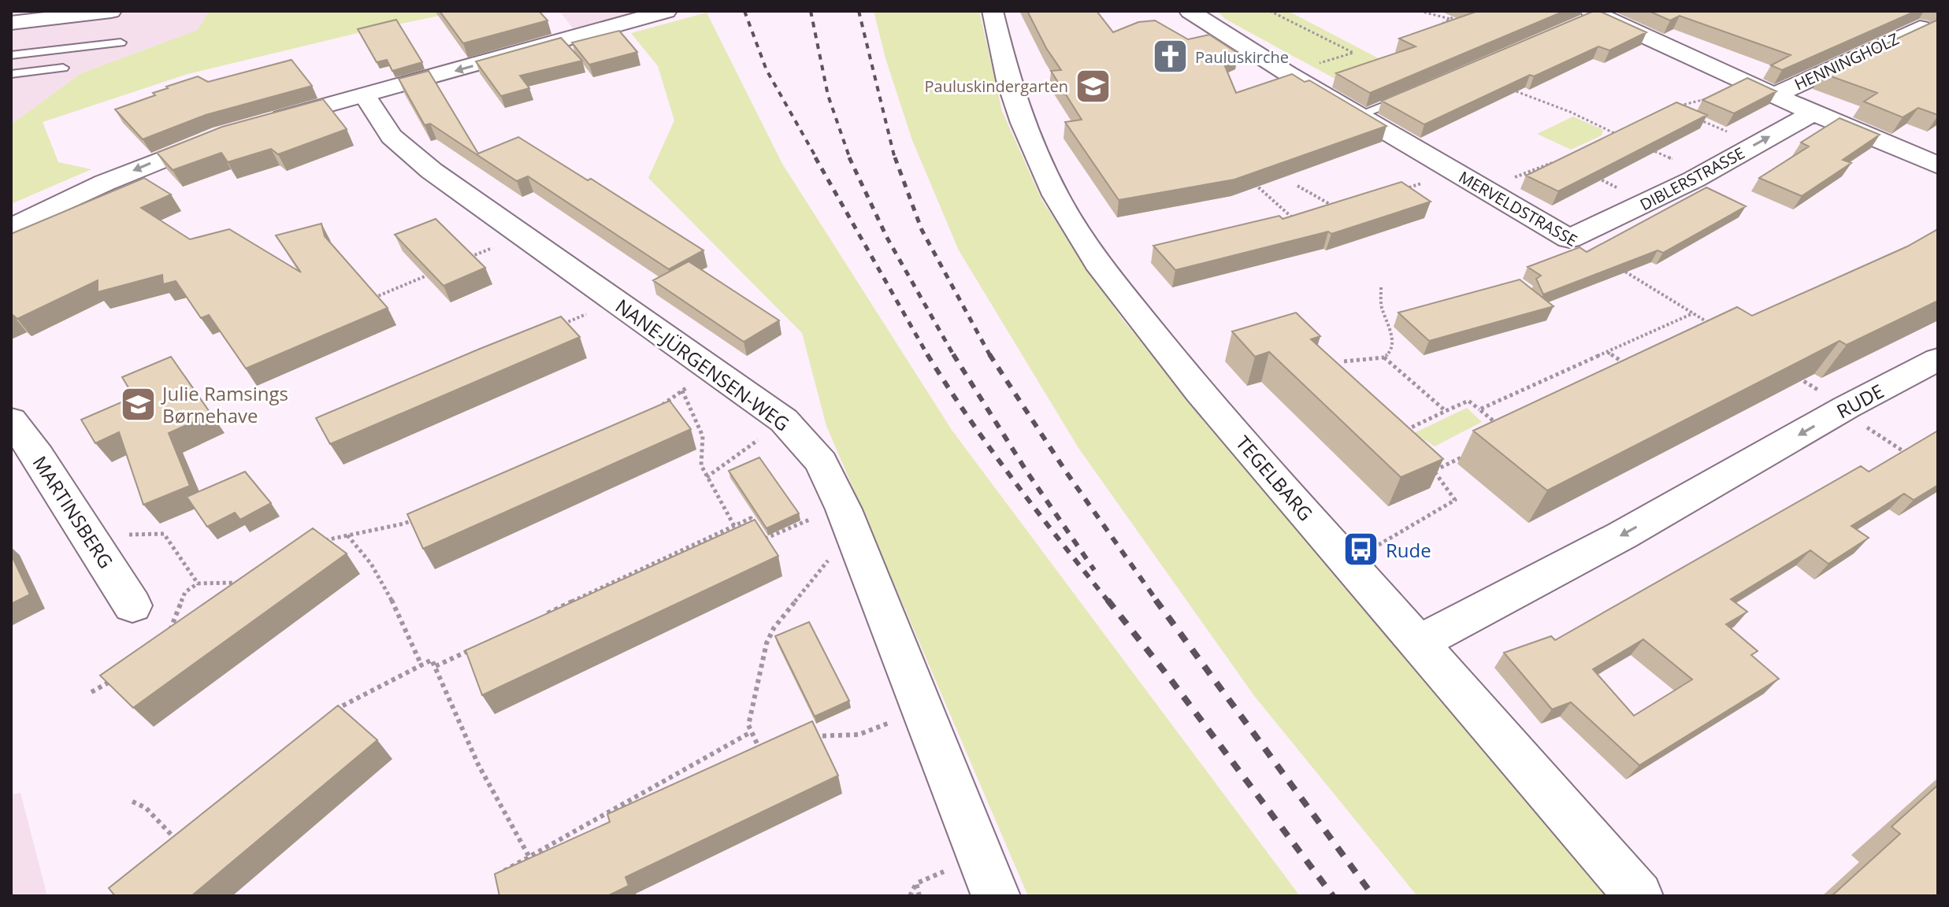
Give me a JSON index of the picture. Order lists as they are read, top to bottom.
{
  "streets": {
    "street": [
      "HENNINGHOLZ",
      "DIBLERSTRASSE",
      "MERVELDSTRASSE",
      "NANE-JÜRGENSEN-WEG",
      "RUDE",
      "TEGELBARG",
      "MARTINSBERG"
    ]
  },
  "crossings": [
    ["DIBLERSTRASSE", "MERVELDSTRASSE"],
    ["RUDE", "TEGELBARG"]
  ],
  "one_way": ["RUDE"],
  "places": {
    "church": ["Pauluskirche"],
    "school or university": ["Pauluskindergarten", "Julie Ramsings Børnehave"],
    "bus stop": ["Rude"]
  }
}
